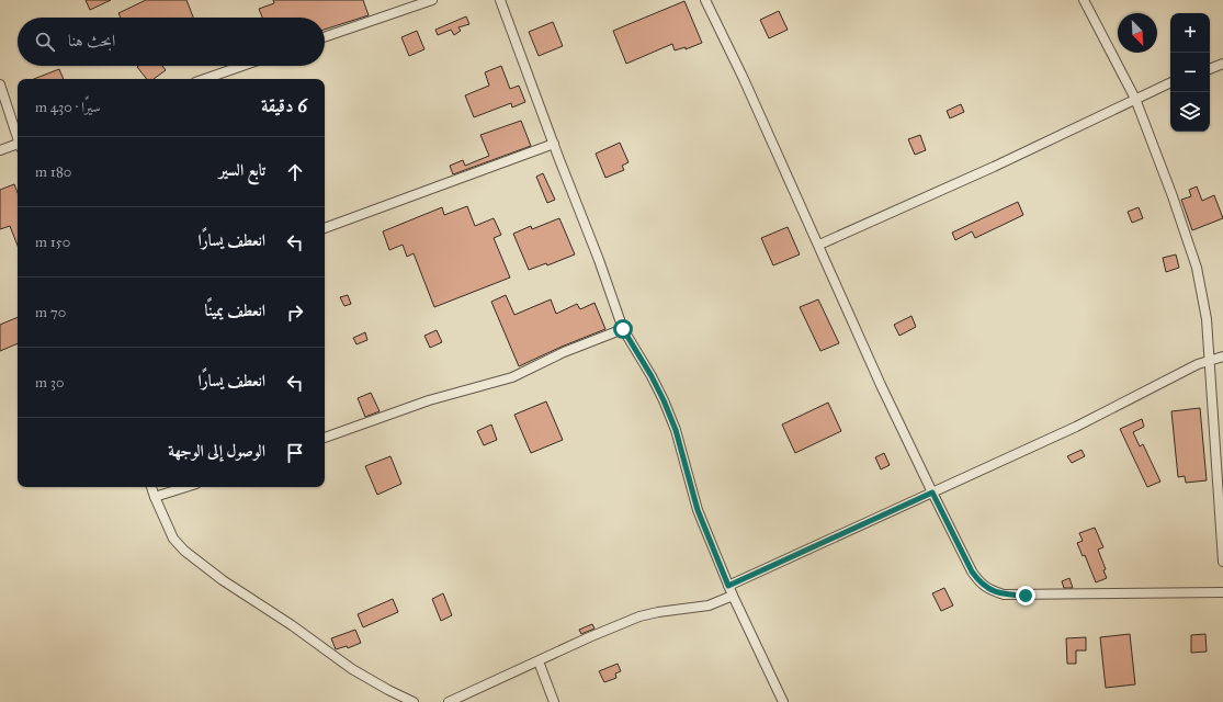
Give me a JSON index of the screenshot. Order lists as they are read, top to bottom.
{
  "north": "bottom right",
  "page": {
    "map_buttons": ["+", "−"],
    "search": "ابحث هنا",
    "heading": ["6 دقيقة", "سيرًا · 430 m"],
    "list": [
      ["تابع السير", "180 m"],
      ["انعطف يسارًا", "150 m"],
      ["انعطف يمينًا", "70 m"],
      ["انعطف يسارًا", "30 m"],
      "الوصول إلى الوجهة"
    ]
  }
}
